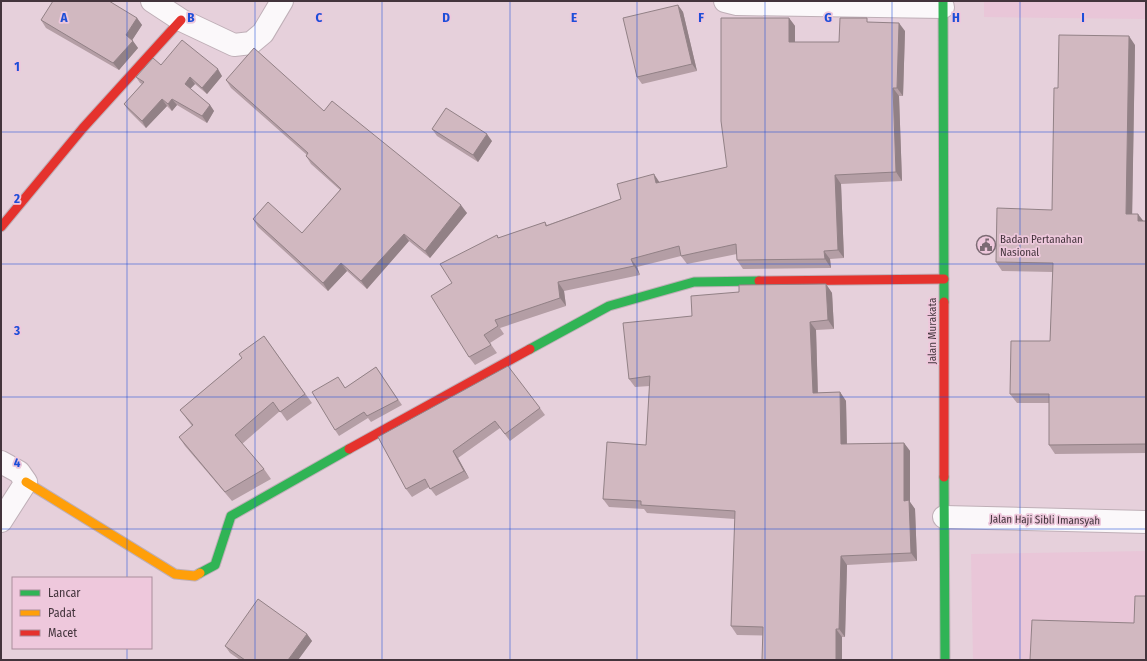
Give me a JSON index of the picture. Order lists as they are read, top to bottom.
{
  "streets": {
    "street": ["Jalan Murakata", "Jalan Haji Sibli Imansyah"]
  },
  "crossings": [
    ["Jalan Murakata", "Jalan Haji Sibli Imansyah"]
  ],
  "places": {
    "public building": ["Badan Pertanahan Nasional"]
  },
  "legend": ["Lancar", "Padat", "Macet"],
  "grid": {
    "columns": [
      "A",
      "B",
      "C",
      "D",
      "E",
      "F",
      "G",
      "H",
      "I"
    ],
    "rows": [
      "1",
      "2",
      "3",
      "4"
    ]
  }
}
